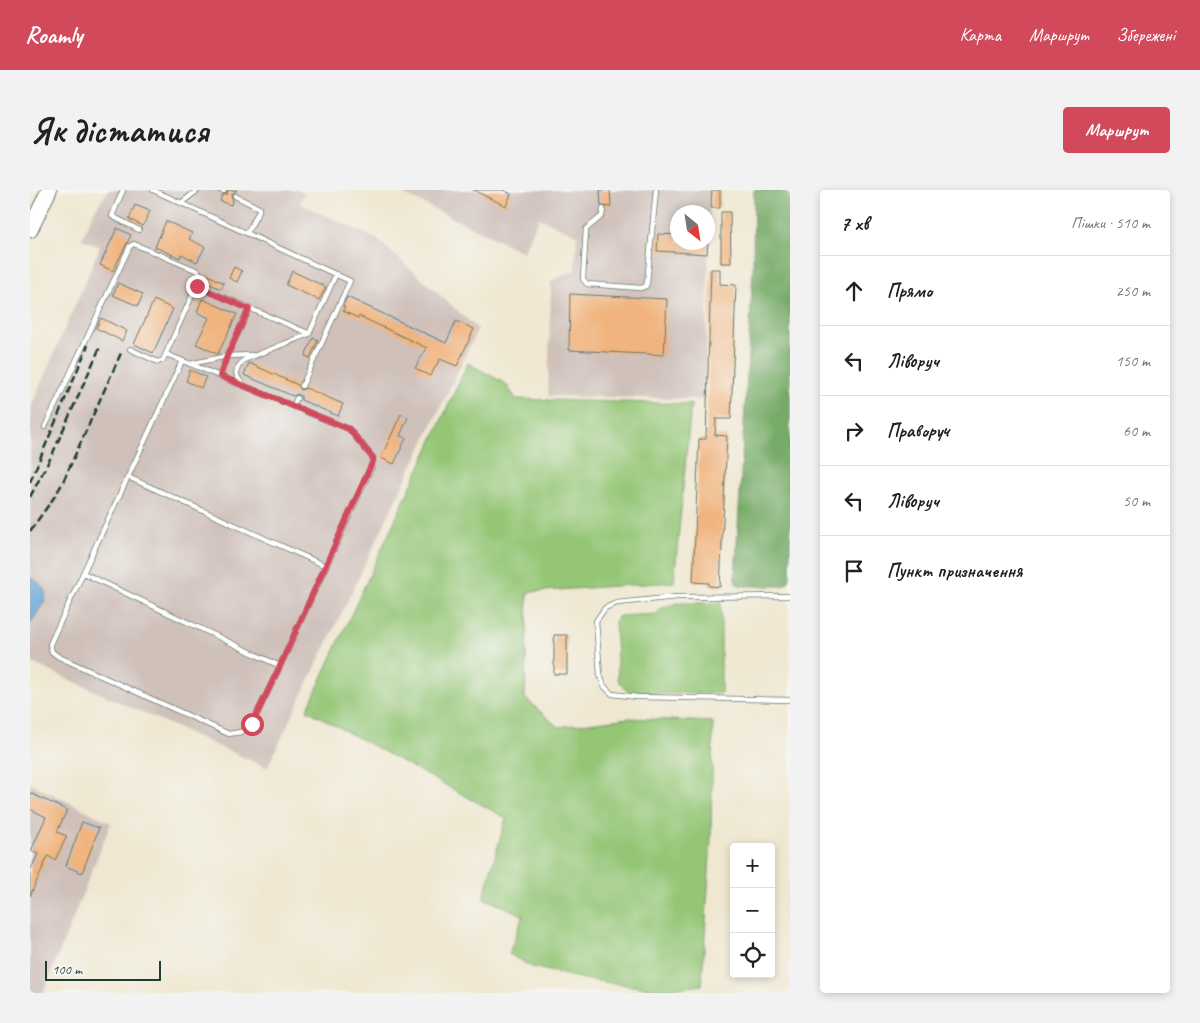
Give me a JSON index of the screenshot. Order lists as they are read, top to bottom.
{
  "scale_bar": "100 m",
  "north": "bottom right",
  "page": {
    "header": "Roamly",
    "nav": ["Карта", "Маршрут", "Збережені"],
    "buttons": "Маршрут",
    "title": "Як дістатися",
    "heading": ["7 хв", "Пішки · 510 m"],
    "list": [
      ["Прямо", "250 m"],
      ["Ліворуч", "150 m"],
      ["Праворуч", "60 m"],
      ["Ліворуч", "50 m"],
      "Пункт призначення"
    ],
    "map_buttons": ["+", "−"],
    "scale": "100 m"
  }
}
